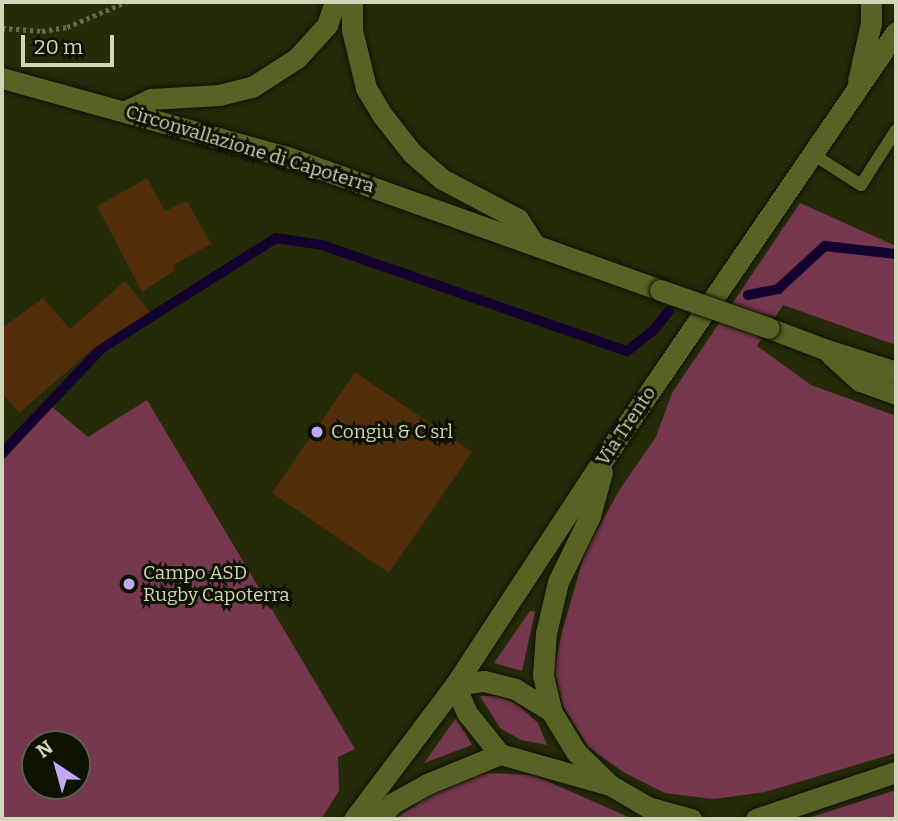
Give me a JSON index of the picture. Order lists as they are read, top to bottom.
{
  "streets": {
    "street": ["Circonvallazione di Capoterra", "Via Trento"]
  },
  "places": ["Congiu & C srl", "Campo ASD Rugby Capoterra"],
  "scale_bar": "20 m",
  "north": "top left"
}
